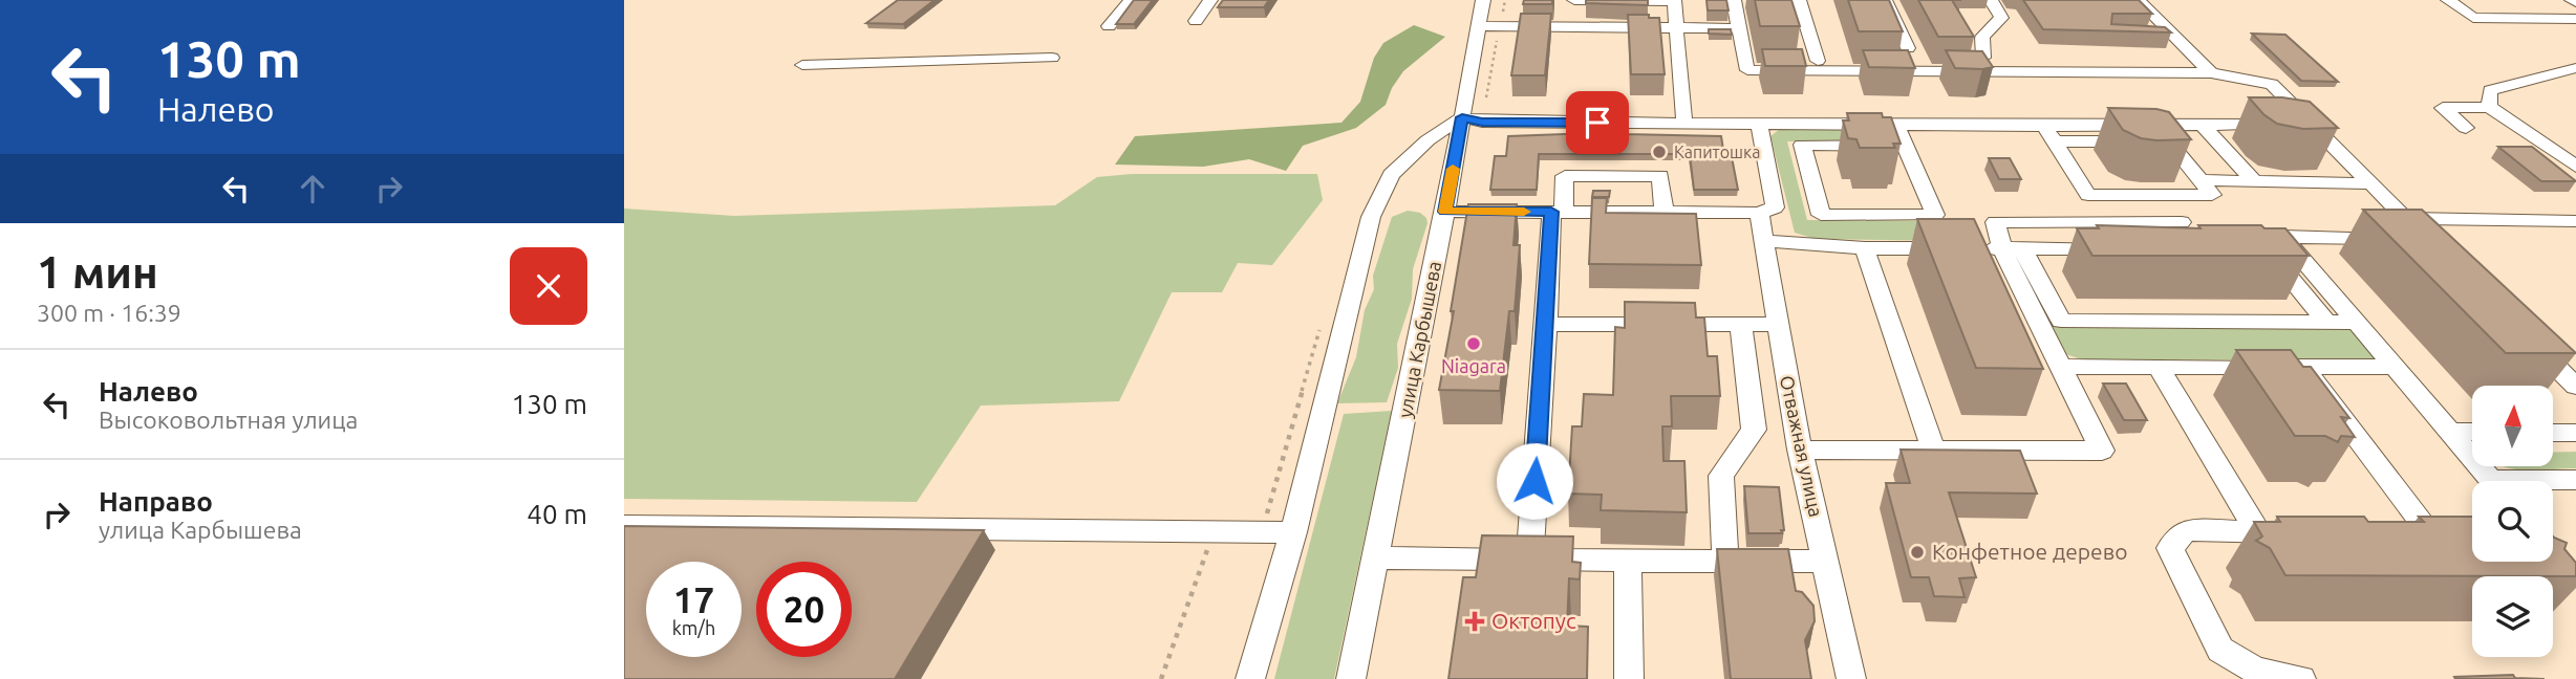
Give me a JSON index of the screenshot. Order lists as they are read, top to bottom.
{
  "streets": {
    "street": ["улица Карбышева", "Отважная улица"]
  },
  "places": {
    "other": ["Капитошка", "Niagara", "Конфетное дерево"],
    "health": ["Октопус"]
  },
  "north": "top",
  "page": {
    "turn": ["130 m", "Налево"],
    "heading": ["1 мин", "300 m · 16:39"],
    "list": [
      {
        "name": "Налево",
        "note": "Высоковольтная улица",
        "value": "130 m"
      },
      {
        "name": "Направо",
        "note": "улица Карбышева",
        "value": "40 m"
      }
    ],
    "speed": "17 km/h",
    "limit": "20"
  }
}
